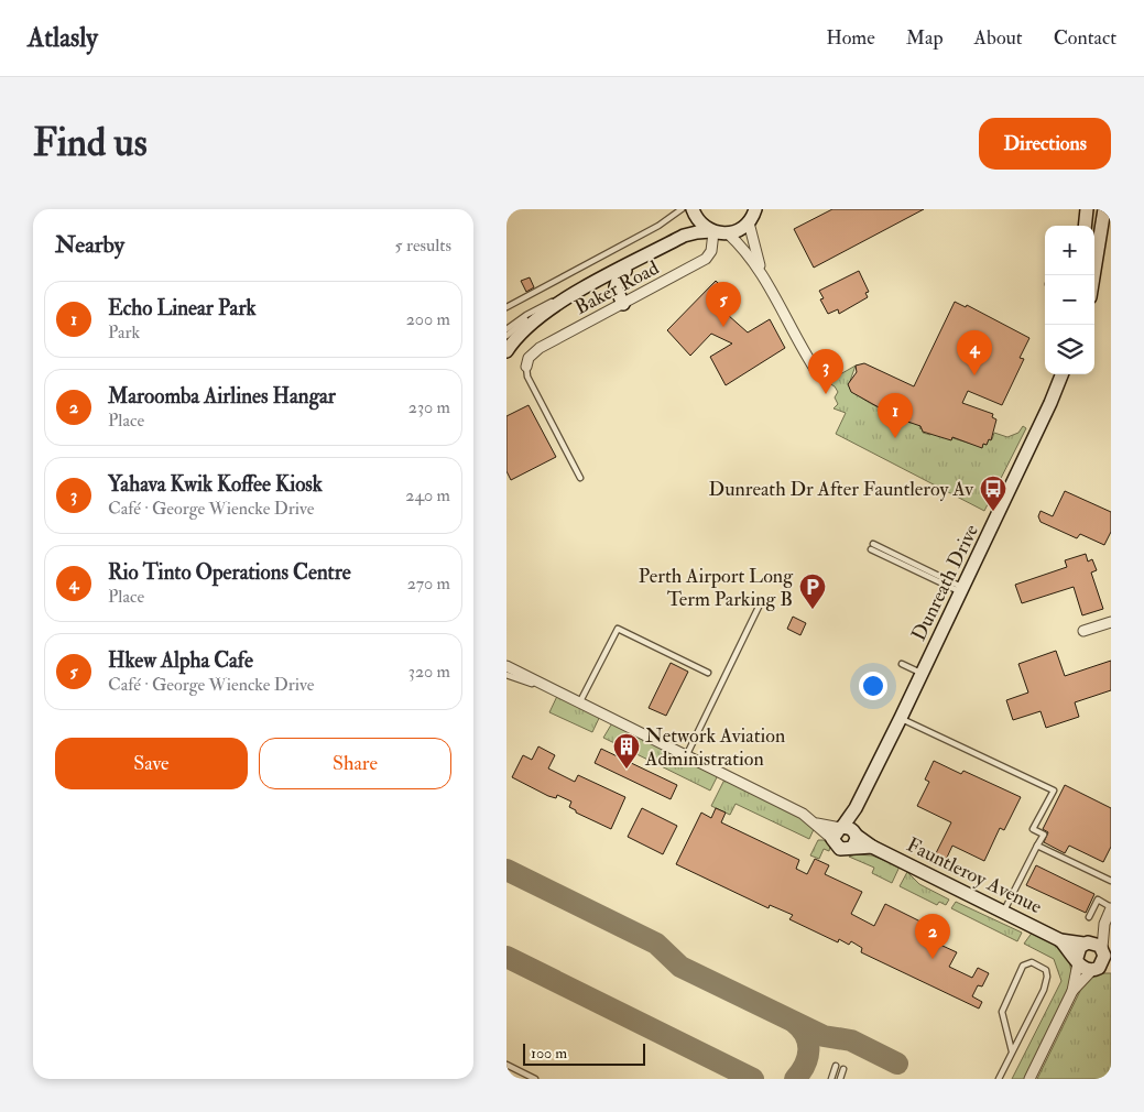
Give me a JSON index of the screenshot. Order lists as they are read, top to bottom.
{
  "streets": {
    "main road": ["Dunreath Drive", "Fauntleroy Avenue"],
    "street": ["Baker Road"]
  },
  "crossings": [
    ["Dunreath Drive", "Fauntleroy Avenue"]
  ],
  "places": {
    "bus stop": ["Dunreath Dr After Fauntleroy Av"],
    "parking": ["Perth Airport Long Term Parking B"],
    "building": ["Network Aviation Administration"]
  },
  "scale_bar": "100 m",
  "page": {
    "header": "Atlasly",
    "nav": [
      "Home",
      "Map",
      "About",
      "Contact"
    ],
    "buttons": [
      "Directions",
      ["Save", "Share"]
    ],
    "title": "Find us",
    "heading": ["Nearby", "5 results"],
    "map_buttons": ["+", "−"],
    "list": [
      {
        "mark": "1",
        "name": "Echo Linear Park",
        "note": "Park",
        "value": "200 m"
      },
      {
        "mark": "2",
        "name": "Maroomba Airlines Hangar",
        "note": "Place",
        "value": "230 m"
      },
      {
        "mark": "3",
        "name": "Yahava Kwik Koffee Kiosk",
        "note": "Café · George Wiencke Drive",
        "value": "240 m"
      },
      {
        "mark": "4",
        "name": "Rio Tinto Operations Centre",
        "note": "Place",
        "value": "270 m"
      },
      {
        "mark": "5",
        "name": "Hkew Alpha Cafe",
        "note": "Café · George Wiencke Drive",
        "value": "320 m"
      }
    ],
    "pins": [
      "5",
      "4",
      "3",
      "1",
      "2"
    ],
    "scale": "100 m"
  }
}
